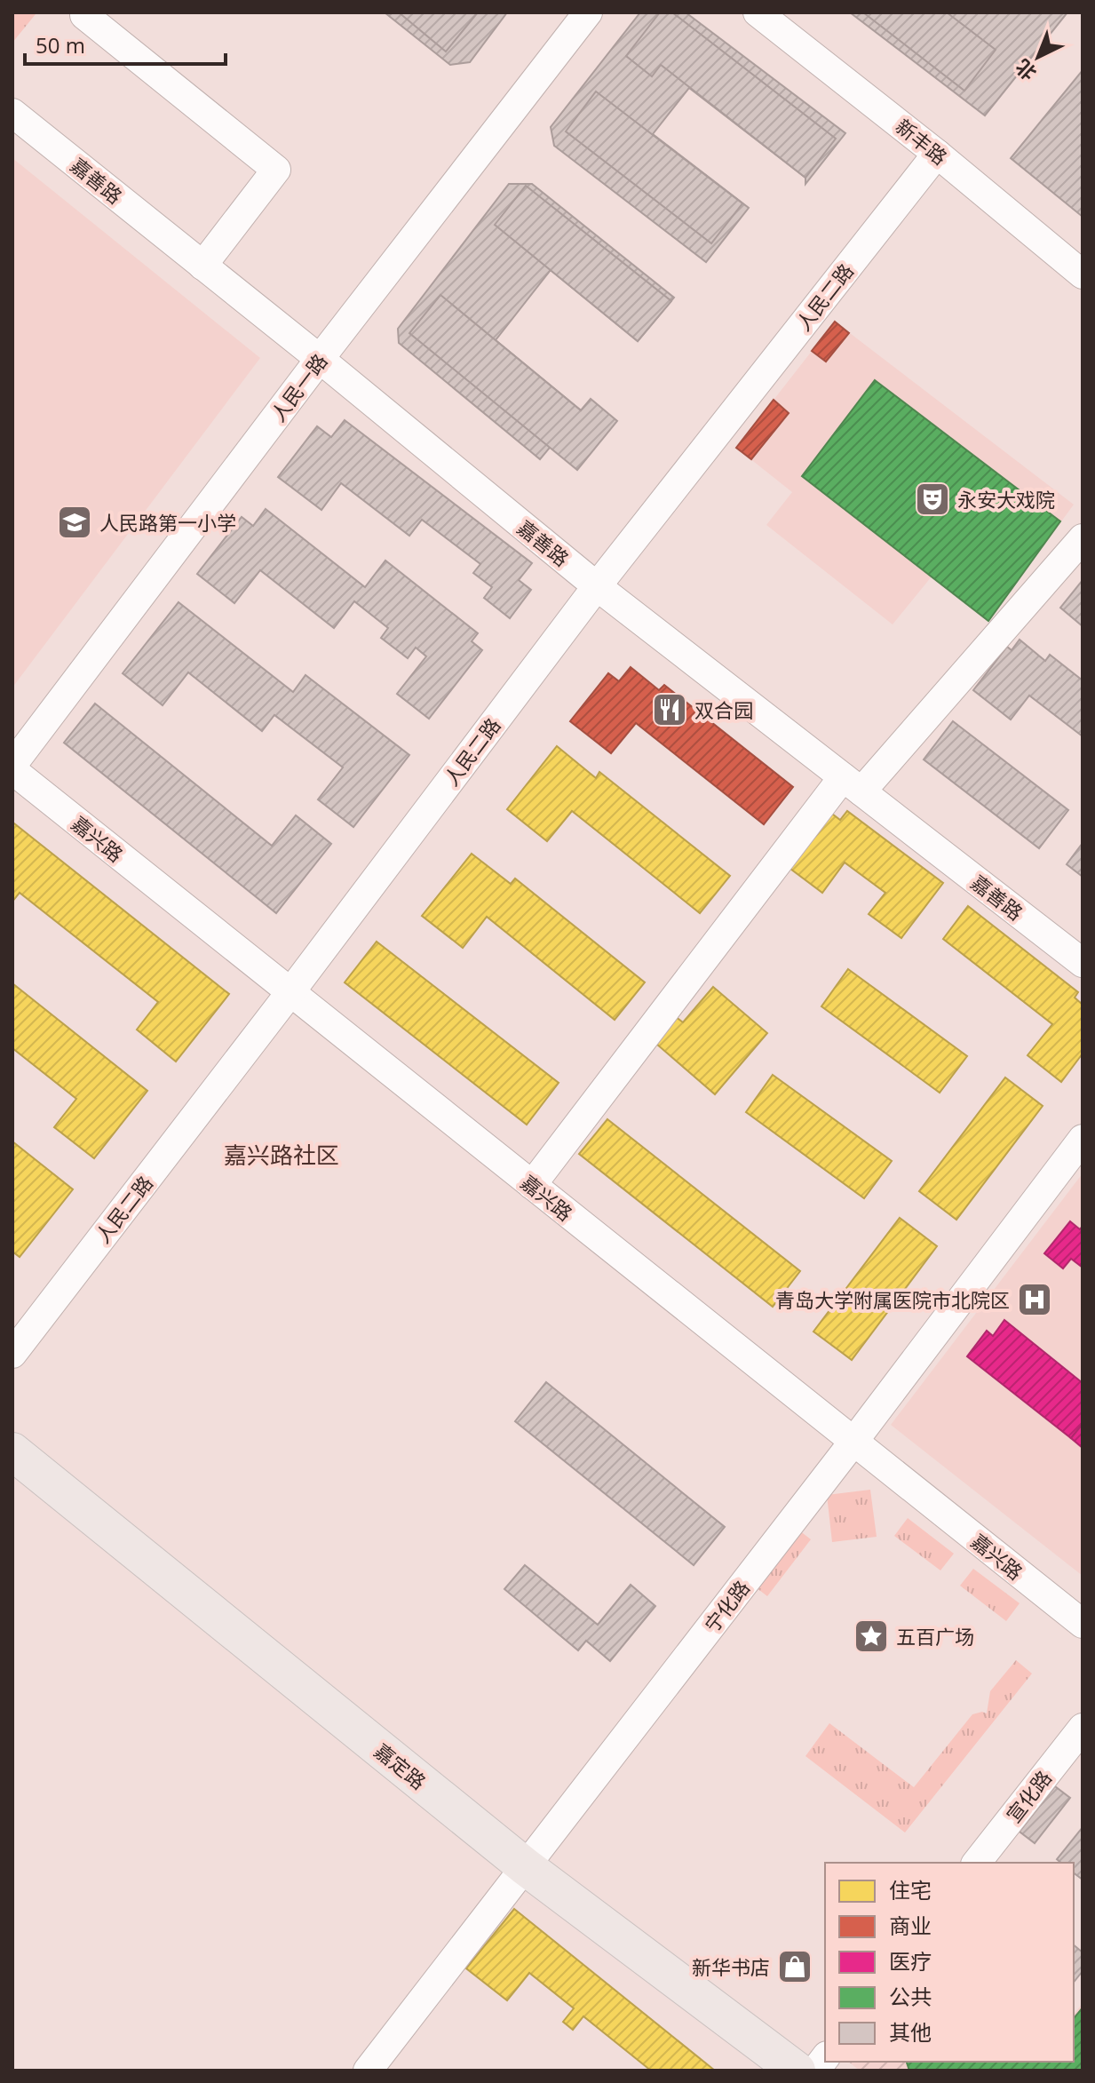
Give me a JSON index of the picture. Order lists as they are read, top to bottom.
{
  "streets": {
    "main road": ["嘉定路"],
    "street": [
      "新丰路",
      "嘉善路",
      "人民二路",
      "人民一路",
      "嘉兴路",
      "宁化路",
      "宣化路"
    ]
  },
  "crossings": [
    ["新丰路", "人民二路"],
    ["嘉善路", "人民二路"],
    ["嘉善路", "人民一路"],
    ["人民二路", "嘉兴路"],
    ["嘉兴路", "宁化路"],
    ["宁化路", "嘉定路"]
  ],
  "districts": ["嘉兴路社区"],
  "places": {
    "theatre": ["永安大戏院"],
    "school or university": ["人民路第一小学"],
    "restaurant": ["双合园"],
    "hospital": ["青岛大学附属医院市北院区"],
    "place": ["五百广场"],
    "shop": ["新华书店"]
  },
  "legend": [
    "住宅",
    "商业",
    "医疗",
    "公共",
    "其他"
  ],
  "scale_bar": "50 m",
  "north": "bottom left"
}
